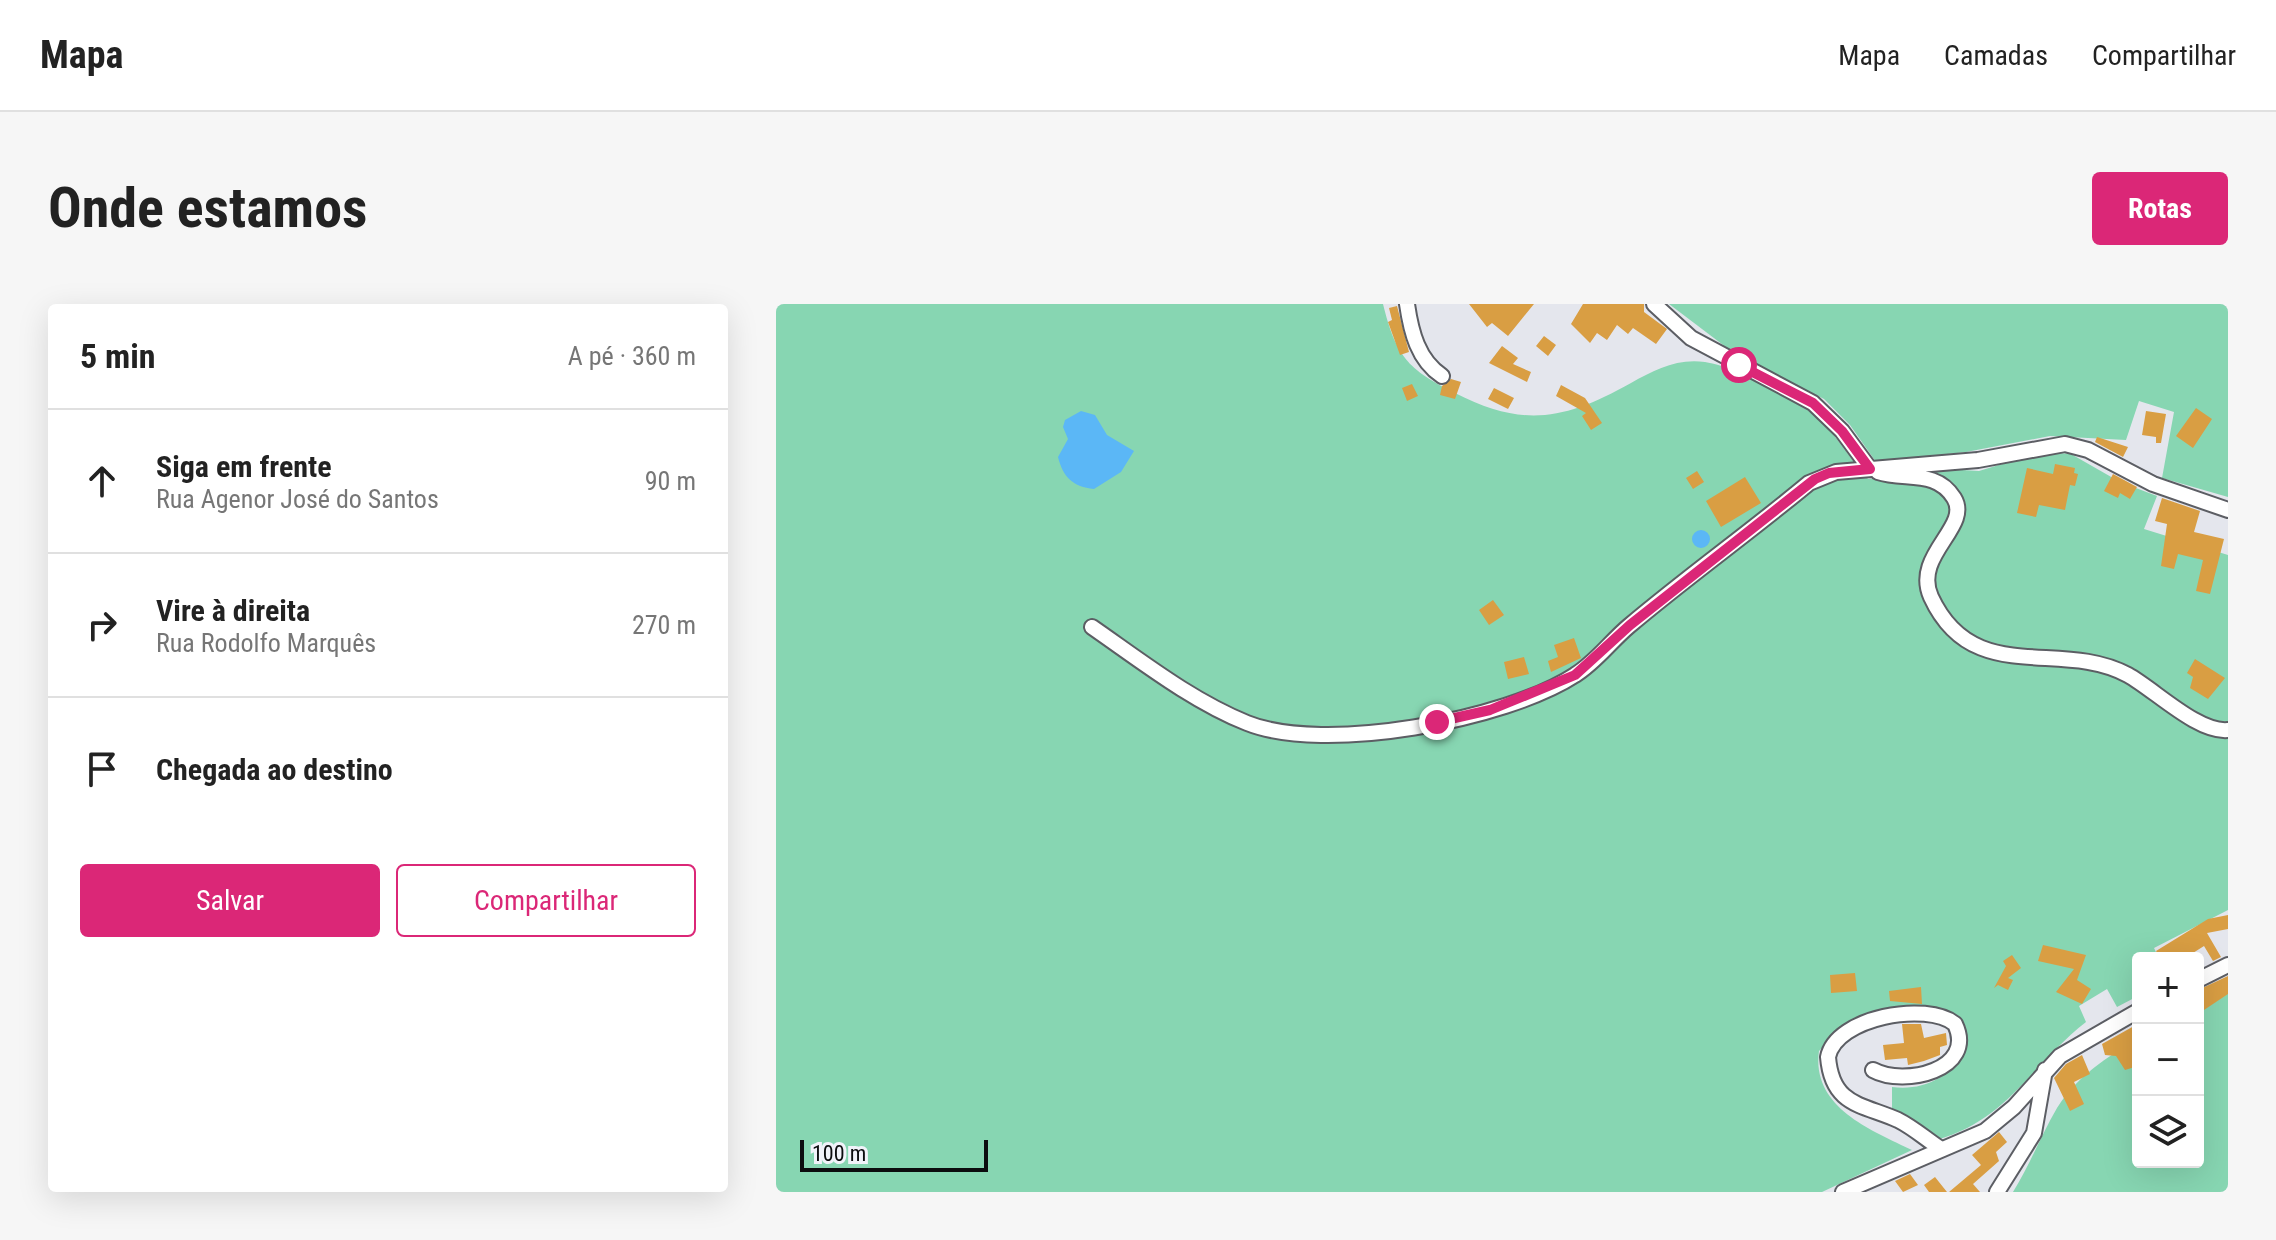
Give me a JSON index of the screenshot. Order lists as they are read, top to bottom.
{
  "scale_bar": "100 m",
  "page": {
    "header": "Mapa",
    "nav": ["Mapa", "Camadas", "Compartilhar"],
    "buttons": [
      "Rotas",
      ["Salvar", "Compartilhar"]
    ],
    "title": "Onde estamos",
    "heading": ["5 min", "A pé · 360 m"],
    "list": [
      ["Siga em frente", "Rua Agenor José do Santos", "90 m"],
      ["Vire à direita", "Rua Rodolfo Marquês", "270 m"],
      "Chegada ao destino"
    ],
    "map_buttons": ["+", "−"],
    "scale": "100 m"
  }
}
